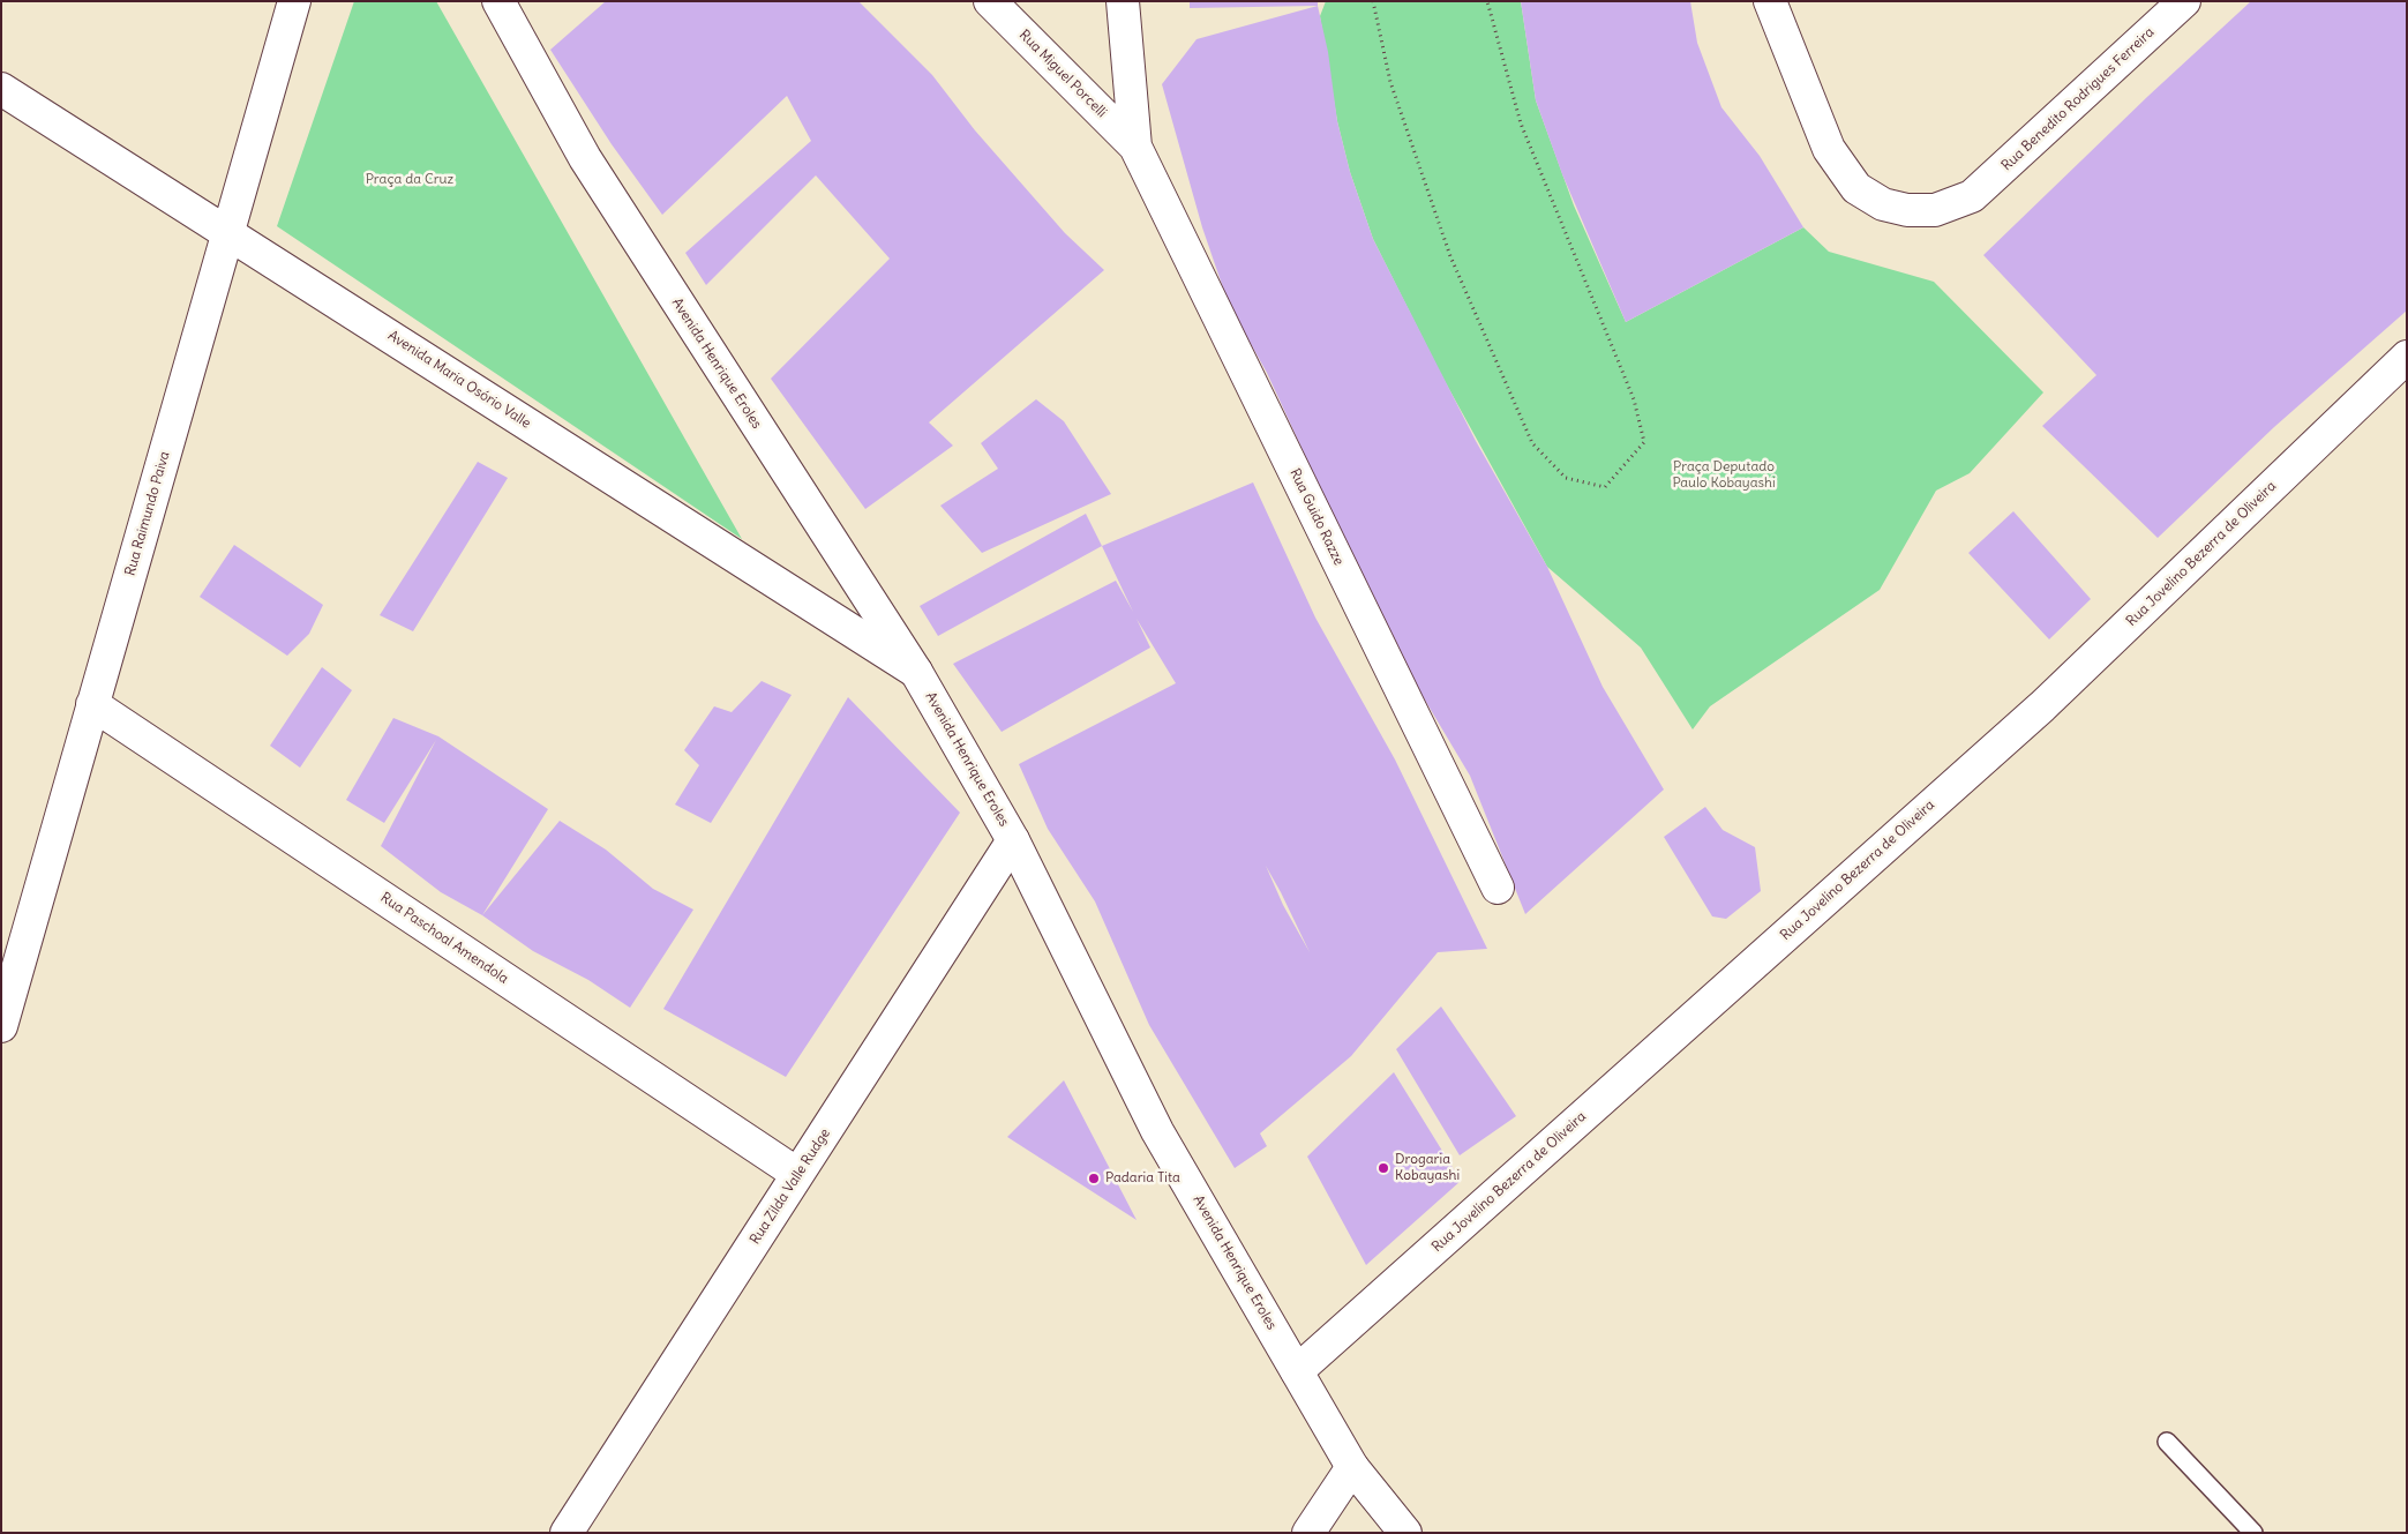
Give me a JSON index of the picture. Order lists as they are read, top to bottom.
{
  "streets": {
    "street": [
      "Rua Miguel Porcelli",
      "Rua Benedito Rodrigues Ferreira",
      "Avenida Henrique Eroles",
      "Avenida Maria Osório Valle",
      "Rua Raimundo Paiva",
      "Rua Guido Razze",
      "Rua Jovelino Bezerra de Oliveira",
      "Rua Paschoal Amendola",
      "Rua Zilda Valle Rudge"
    ]
  },
  "crossings": [
    ["Rua Miguel Porcelli", "Rua Guido Razze"],
    ["Avenida Henrique Eroles", "Avenida Maria Osório Valle"],
    ["Avenida Henrique Eroles", "Rua Jovelino Bezerra de Oliveira"],
    ["Avenida Henrique Eroles", "Rua Zilda Valle Rudge"],
    ["Avenida Maria Osório Valle", "Rua Raimundo Paiva"],
    ["Rua Raimundo Paiva", "Rua Paschoal Amendola"],
    ["Rua Paschoal Amendola", "Rua Zilda Valle Rudge"]
  ],
  "parks": ["Praça da Cruz", "Praça Deputado Paulo Kobayashi"],
  "places": ["Drogaria Kobayashi", "Padaria Tita"]
}
